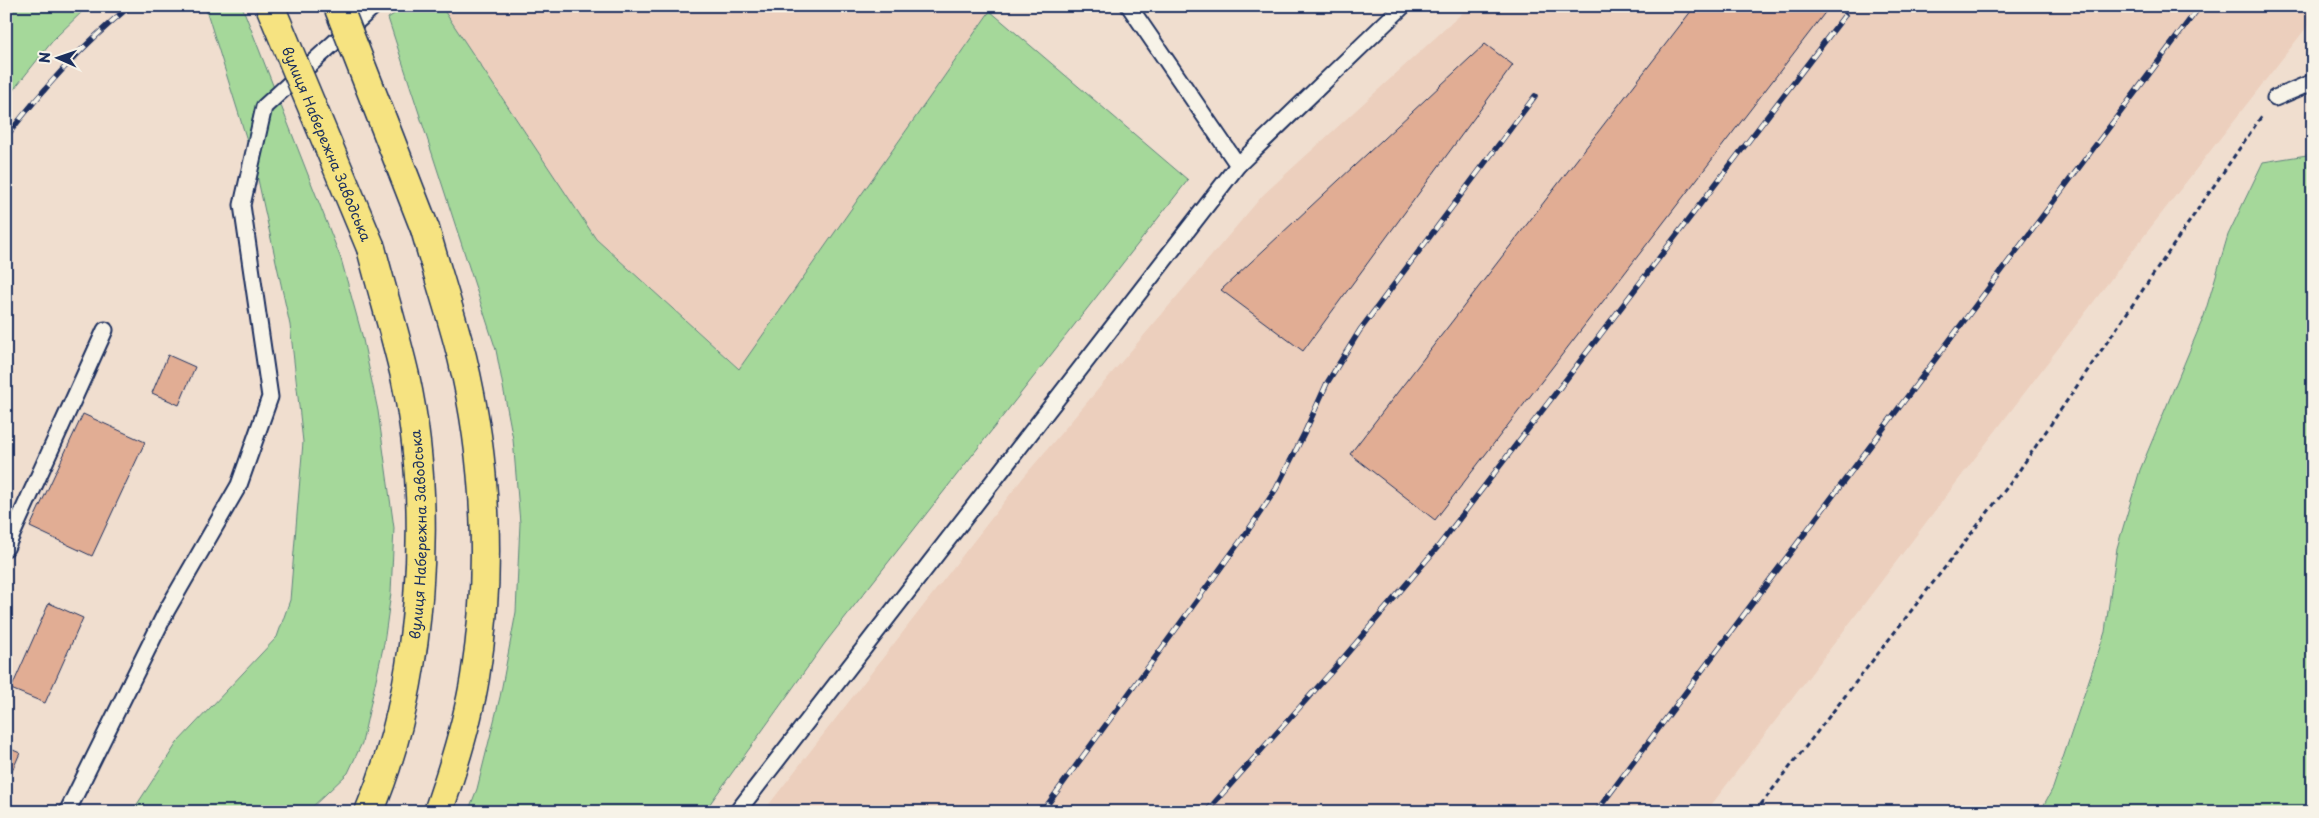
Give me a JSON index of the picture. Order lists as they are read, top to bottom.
{
  "streets": {
    "main road": ["вулиця Набережна Заводська"]
  },
  "north": "left"
}
